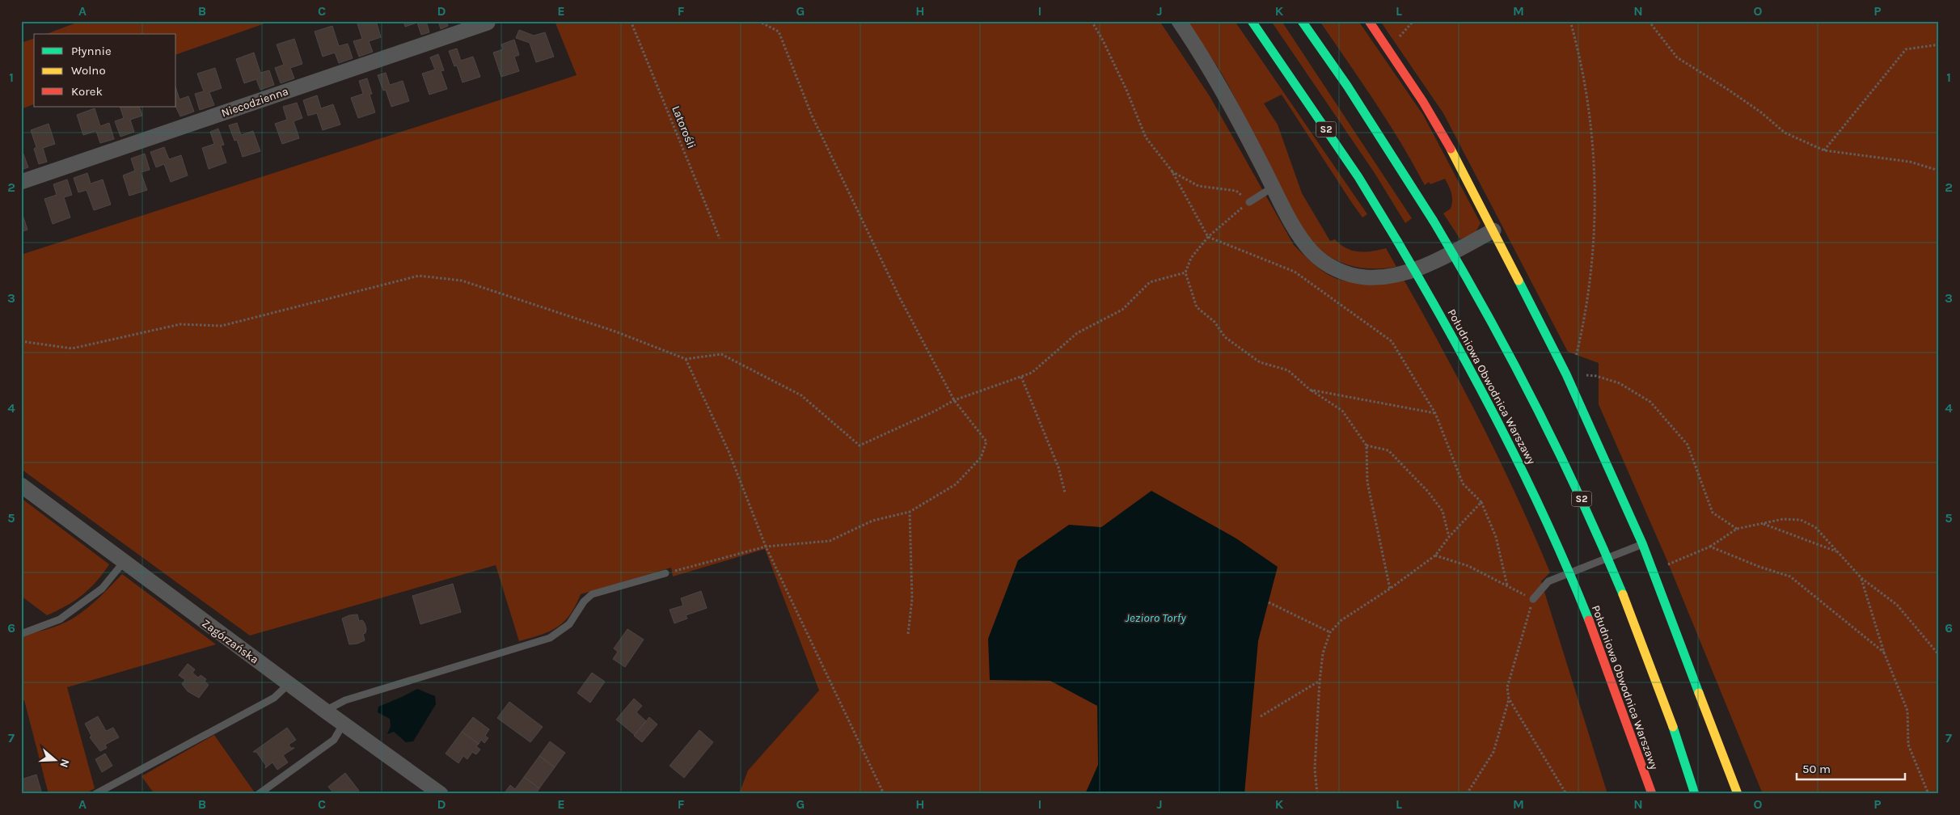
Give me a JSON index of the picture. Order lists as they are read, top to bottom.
{
  "streets": {
    "main road": ["S2", "Południowa Obwodnica Warszawy"],
    "street": ["Niecodzienna", "Zagórzańska"],
    "path": ["Latorośli"]
  },
  "water": ["Jezioro Torfy"],
  "legend": ["Płynnie", "Wolno", "Korek"],
  "scale_bar": "50 m",
  "north": "right",
  "grid": {
    "columns": [
      "A",
      "B",
      "C",
      "D",
      "E",
      "F",
      "G",
      "H",
      "I",
      "J",
      "K",
      "L",
      "M",
      "N",
      "O",
      "P"
    ],
    "rows": [
      "1",
      "2",
      "3",
      "4",
      "5",
      "6",
      "7"
    ]
  }
}
